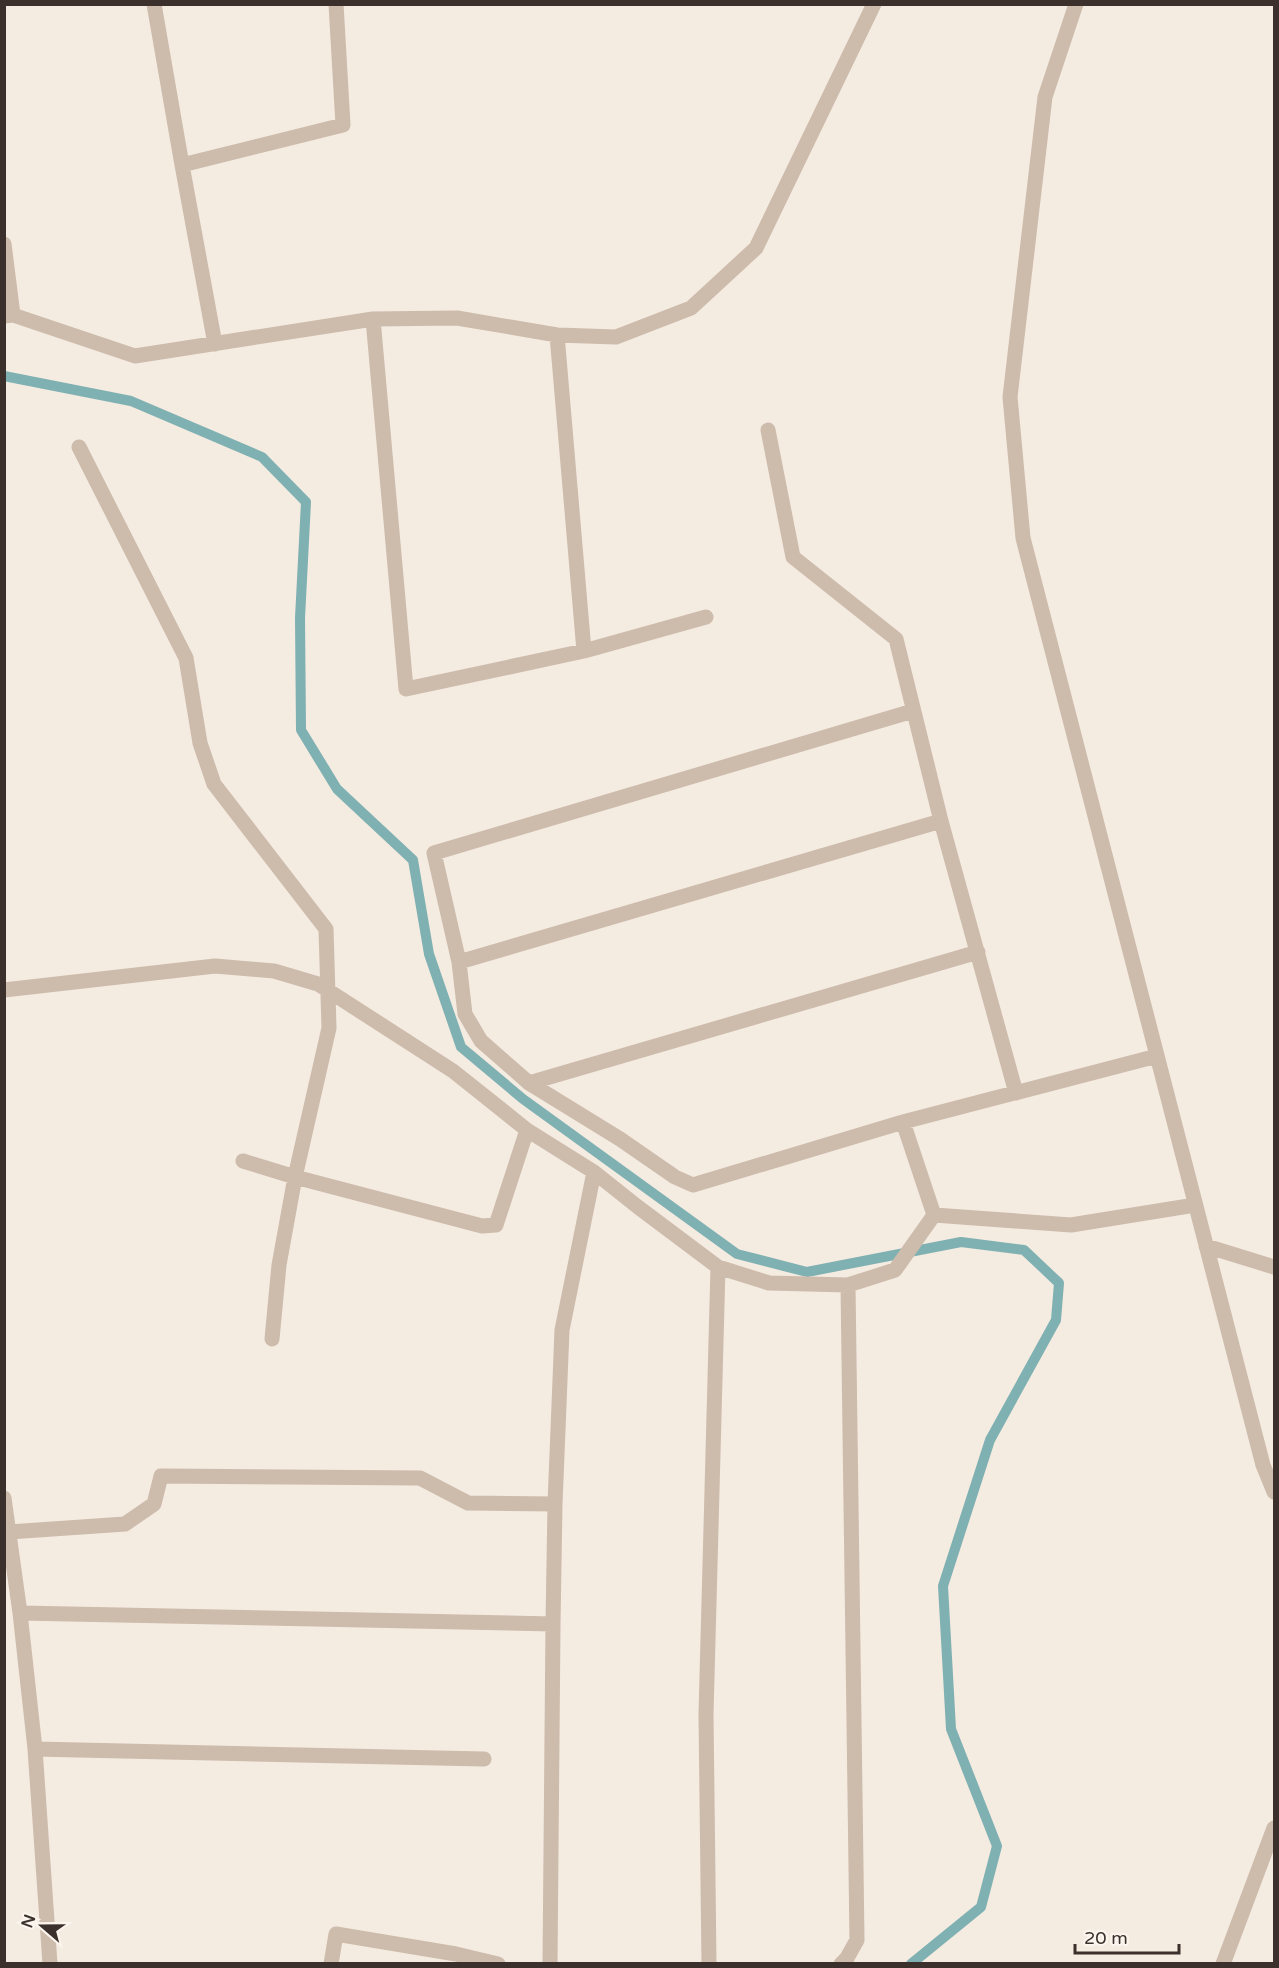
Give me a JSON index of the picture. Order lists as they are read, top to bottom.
{
  "scale_bar": "20 m",
  "north": "left"
}
